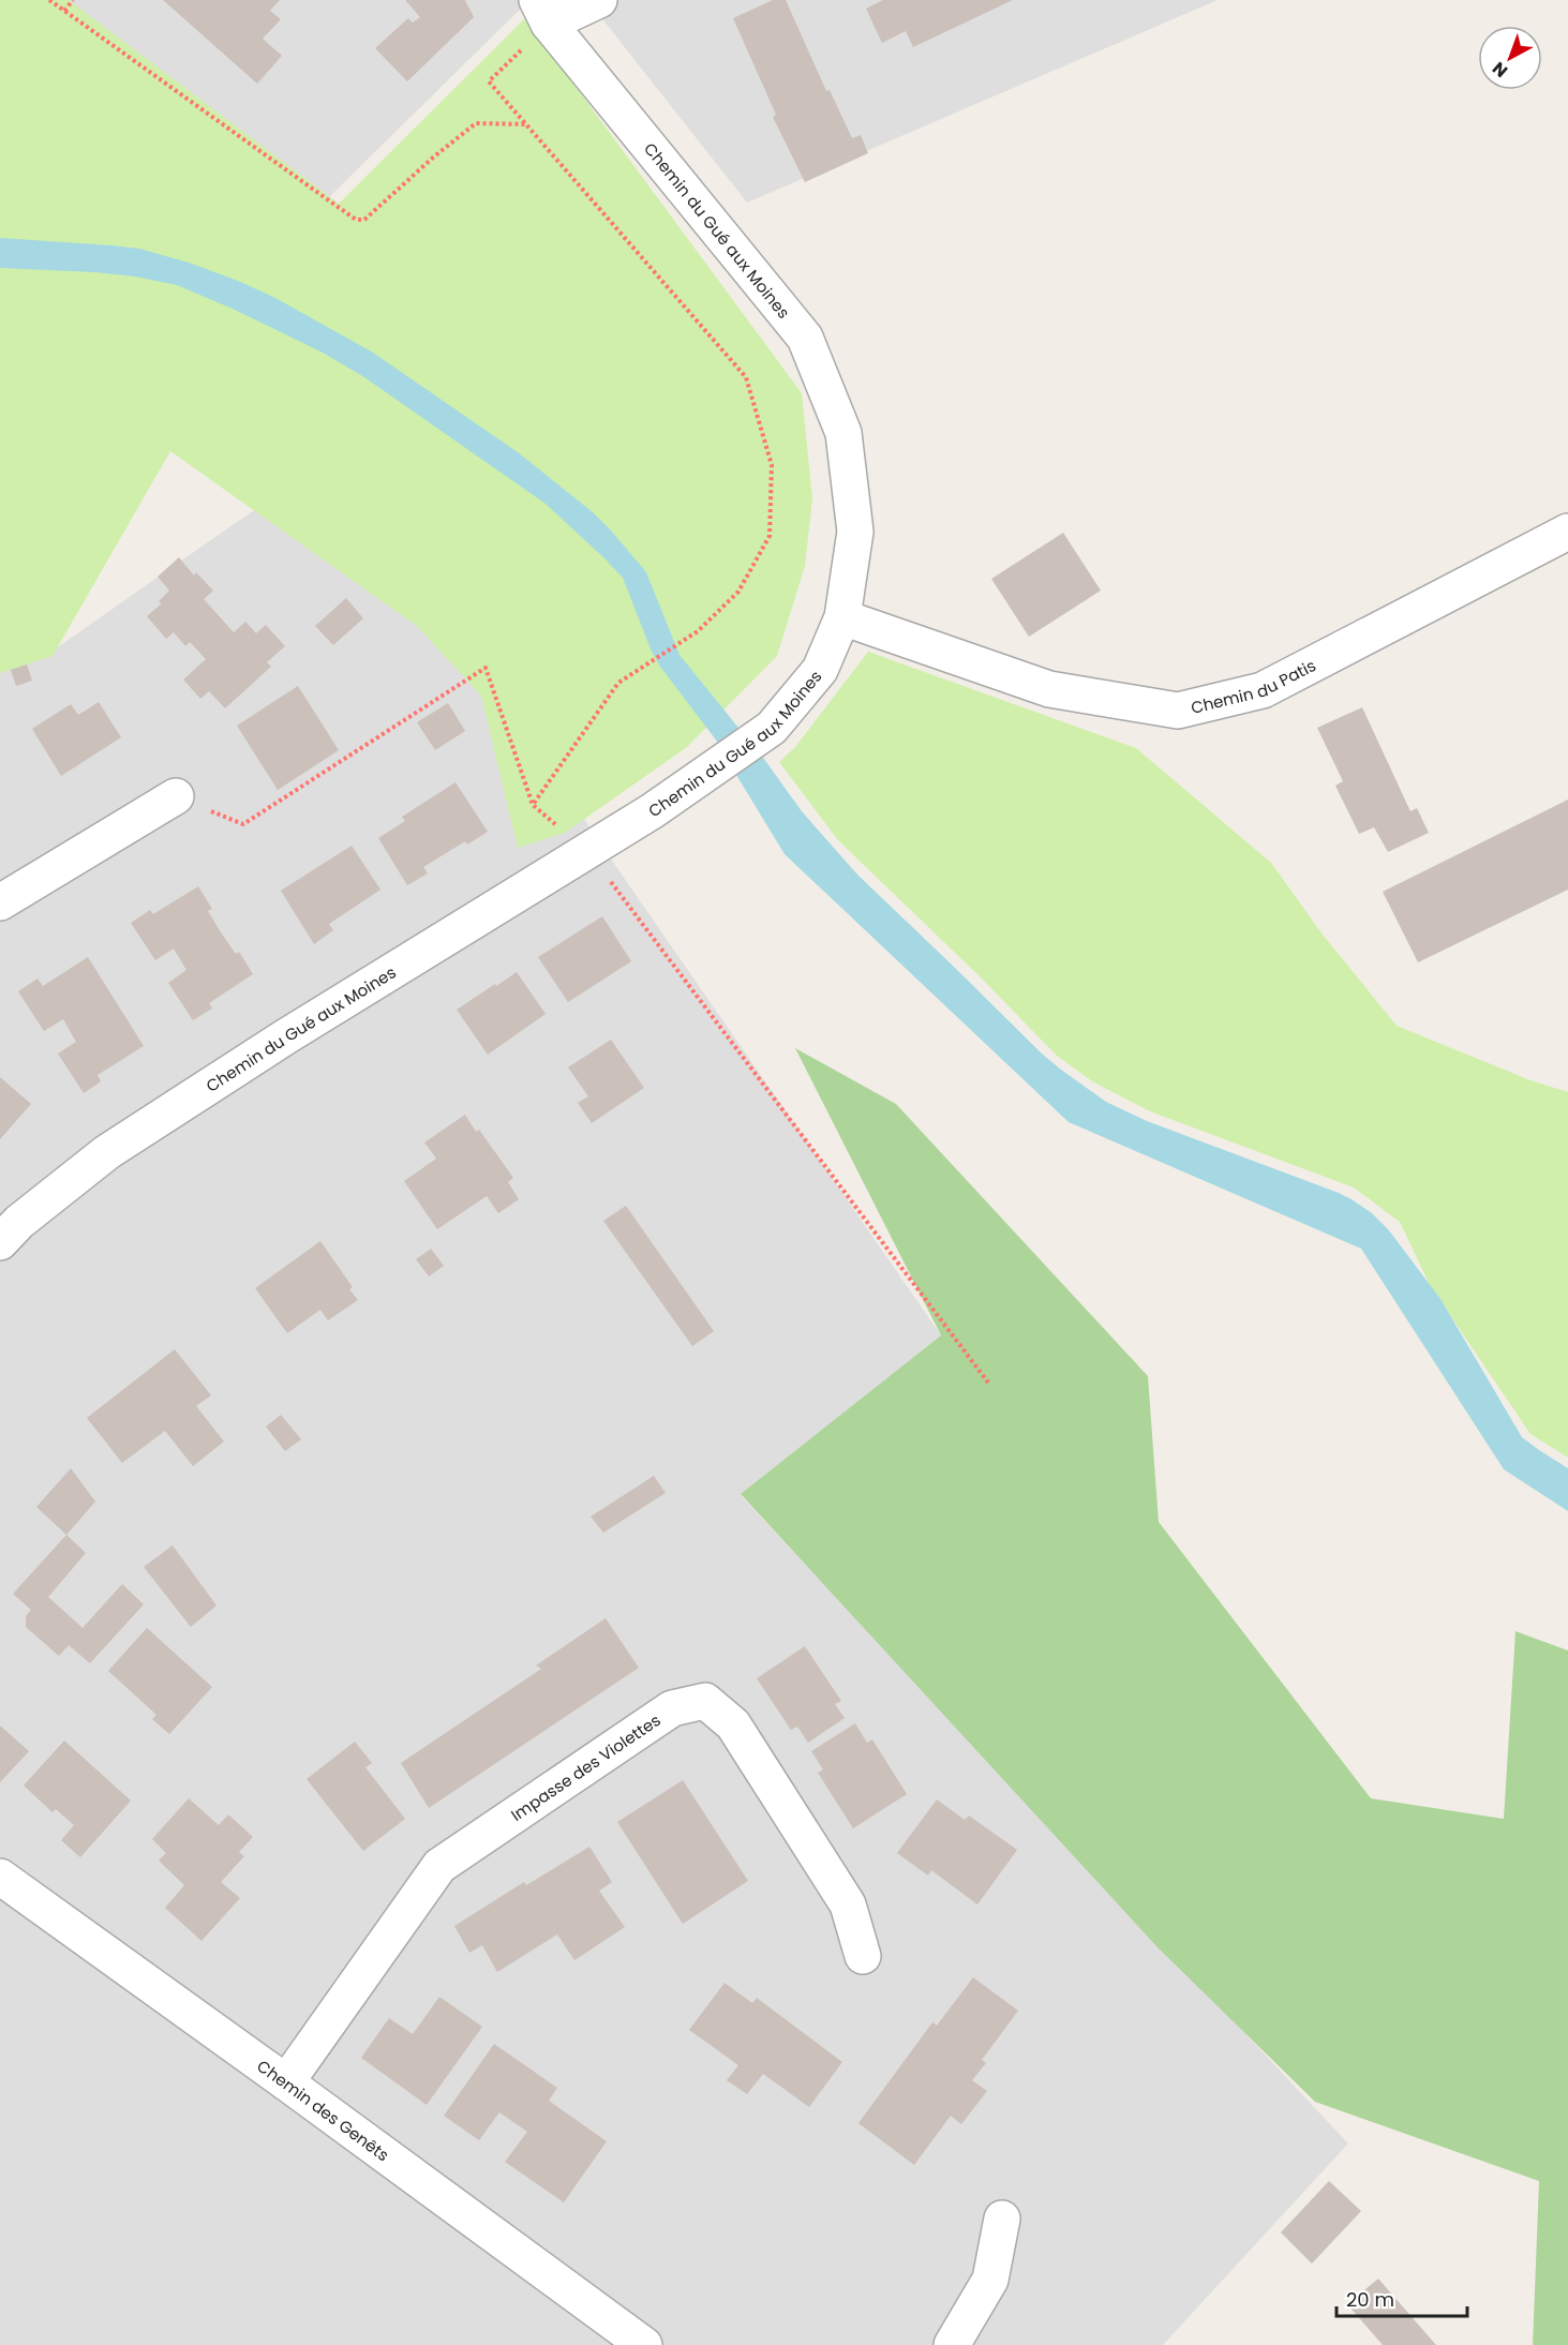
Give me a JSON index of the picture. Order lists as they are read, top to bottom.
{
  "streets": {
    "street": [
      "Chemin du Gué aux Moines",
      "Chemin du Patis",
      "Impasse des Violettes",
      "Chemin des Genêts"
    ]
  },
  "crossings": [
    ["Chemin du Gué aux Moines", "Chemin du Patis"],
    ["Impasse des Violettes", "Chemin des Genêts"]
  ],
  "scale_bar": "20 m",
  "north": "bottom left"
}
